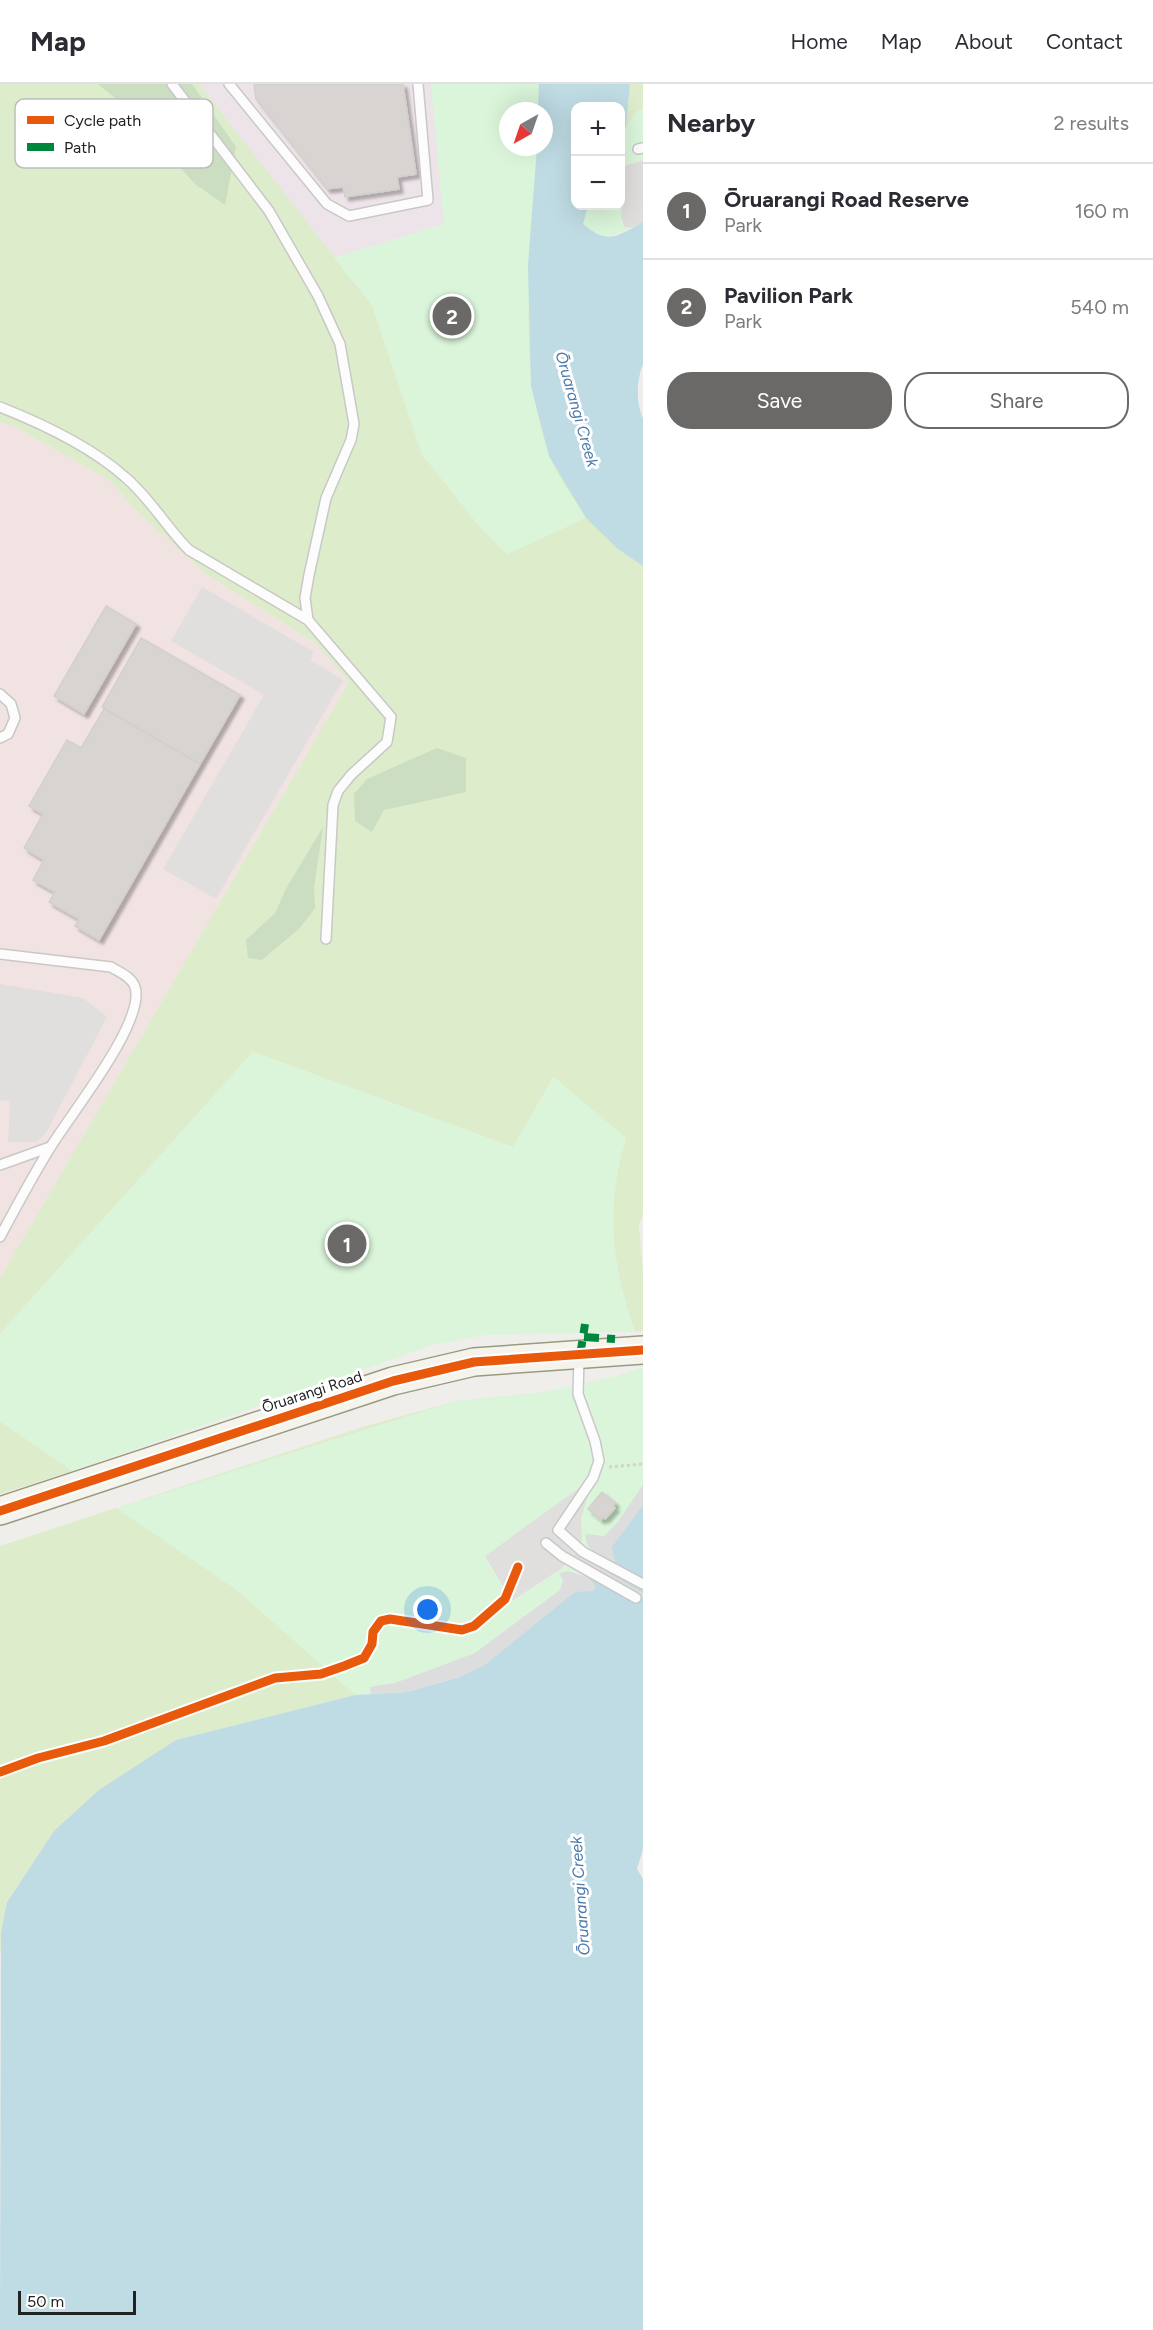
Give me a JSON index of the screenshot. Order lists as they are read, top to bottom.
{
  "streets": {
    "street": ["Ōruarangi Road"]
  },
  "water": ["Ōruarangi Creek"],
  "legend": ["Cycle path", "Path"],
  "scale_bar": "50 m",
  "north": "bottom left",
  "page": {
    "header": "Map",
    "nav": [
      "Home",
      "Map",
      "About",
      "Contact"
    ],
    "heading": ["Nearby", "2 results"],
    "map_buttons": ["+", "−"],
    "list": [
      {
        "mark": "1",
        "name": "Ōruarangi Road Reserve",
        "note": "Park",
        "value": "160 m"
      },
      {
        "mark": "2",
        "name": "Pavilion Park",
        "note": "Park",
        "value": "540 m"
      }
    ],
    "pins": ["2", "1"],
    "buttons": ["Save", "Share"],
    "scale": "50 m"
  }
}
